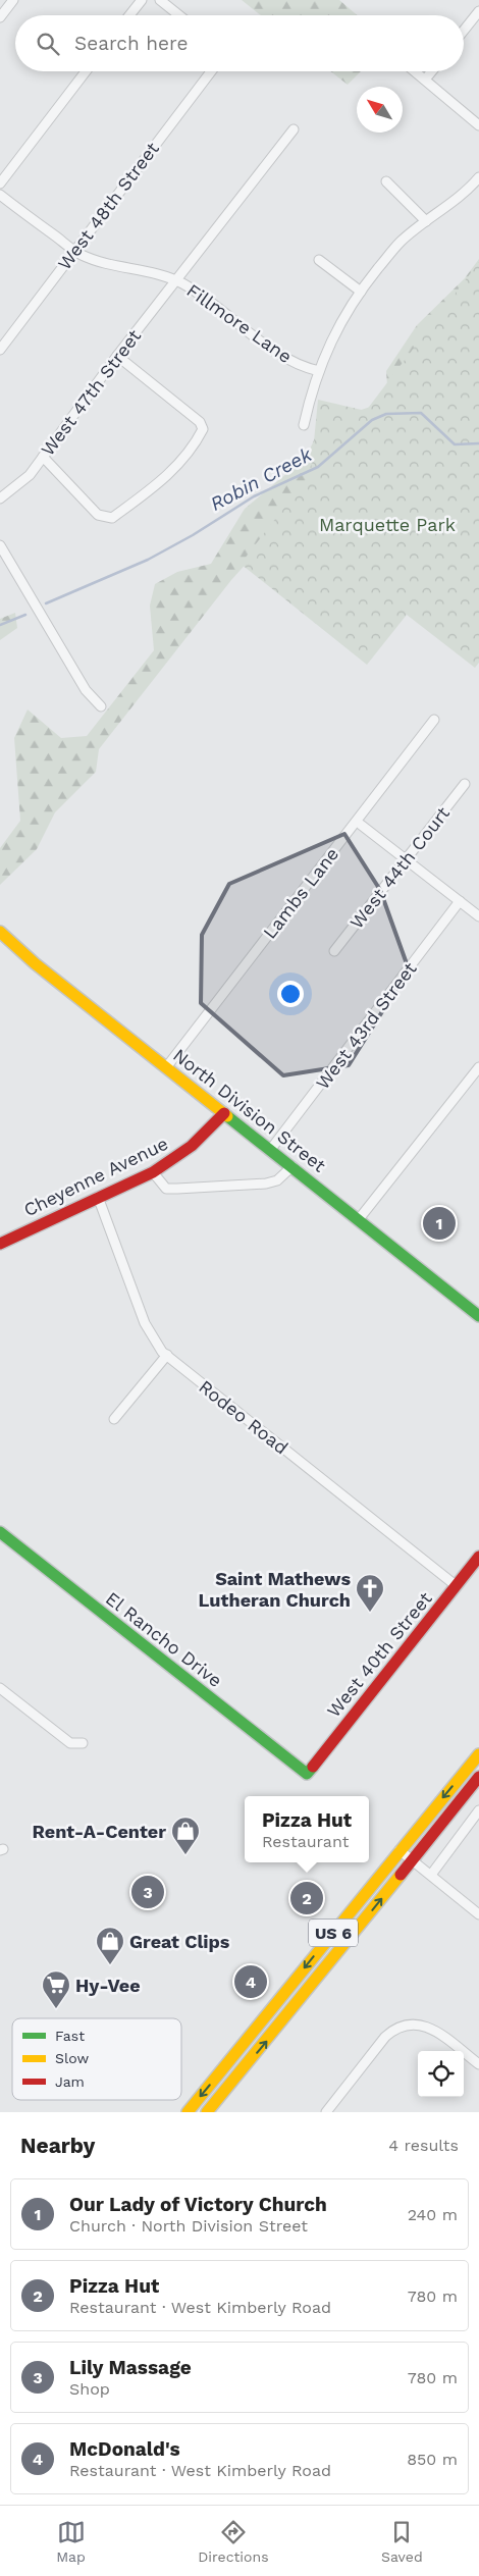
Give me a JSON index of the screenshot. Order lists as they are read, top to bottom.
{
  "streets": {
    "main road": [
      "North Division Street",
      "Cheyenne Avenue",
      "El Rancho Drive",
      "West 40th Street",
      "US 6"
    ],
    "street": [
      "West 48th Street",
      "Fillmore Lane",
      "West 47th Street",
      "West 44th Court",
      "Lambs Lane",
      "West 43rd Street",
      "Rodeo Road"
    ]
  },
  "crossings": [
    ["West 48th Street", "Fillmore Lane"],
    ["Fillmore Lane", "West 47th Street"],
    ["Lambs Lane", "North Division Street"],
    ["West 43rd Street", "North Division Street"],
    ["North Division Street", "Cheyenne Avenue"],
    ["Cheyenne Avenue", "Rodeo Road"],
    ["Rodeo Road", "West 40th Street"],
    ["El Rancho Drive", "West 40th Street"]
  ],
  "water": ["Robin Creek"],
  "parks": ["Marquette Park"],
  "places": {
    "church": ["Saint Mathews Lutheran Church"],
    "shop": ["Rent-A-Center", "Great Clips"],
    "supermarket": ["Hy-Vee"]
  },
  "legend": ["Fast", "Slow", "Jam"],
  "north": "top left",
  "page": {
    "search": "Search here",
    "pins": [
      "1",
      "3",
      "2",
      "4"
    ],
    "popup": ["Pizza Hut", "Restaurant"],
    "heading": ["Nearby", "4 results"],
    "list": [
      {
        "mark": "1",
        "name": "Our Lady of Victory Church",
        "note": "Church · North Division Street",
        "value": "240 m"
      },
      {
        "mark": "2",
        "name": "Pizza Hut",
        "note": "Restaurant · West Kimberly Road",
        "value": "780 m"
      },
      {
        "mark": "3",
        "name": "Lily Massage",
        "note": "Shop",
        "value": "780 m"
      },
      {
        "mark": "4",
        "name": "McDonald's",
        "note": "Restaurant · West Kimberly Road",
        "value": "850 m"
      }
    ],
    "nav": ["Map", "Directions", "Saved"]
  }
}
